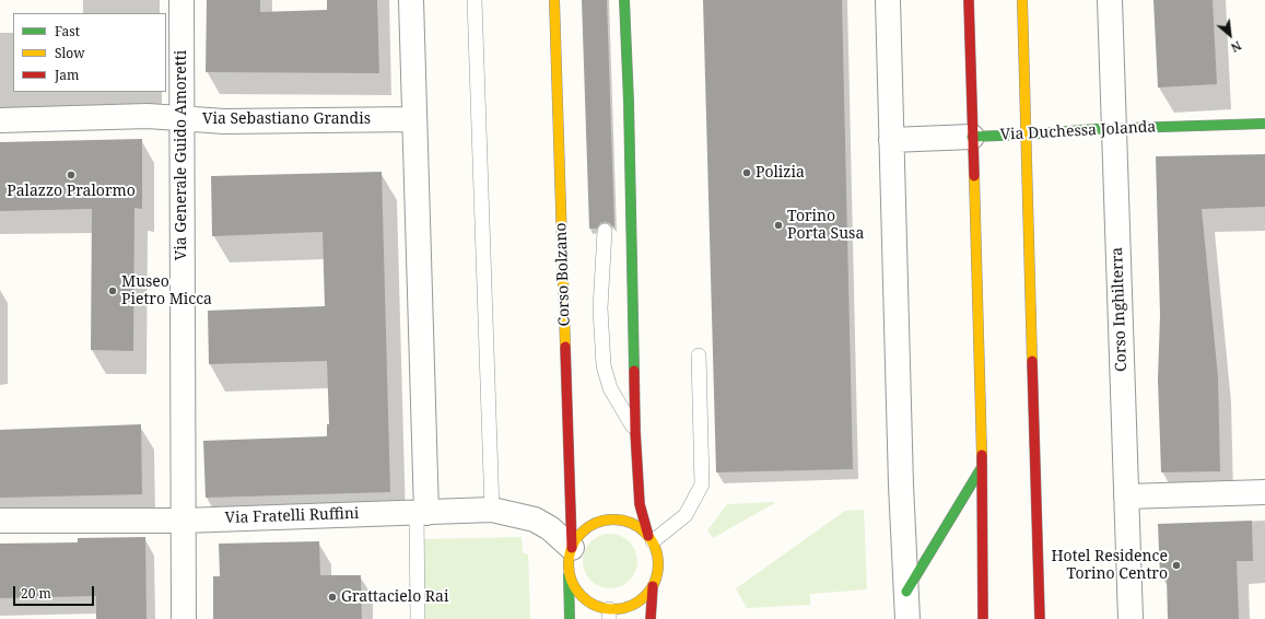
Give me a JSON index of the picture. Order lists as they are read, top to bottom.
{
  "streets": {
    "street": [
      "Via Sebastiano Grandis",
      "Via Duchessa Jolanda",
      "Via Generale Guido Amoretti",
      "Corso Bolzano",
      "Corso Inghilterra",
      "Via Fratelli Ruffini"
    ]
  },
  "crossings": [
    ["Via Sebastiano Grandis", "Via Generale Guido Amoretti"],
    ["Via Duchessa Jolanda", "Corso Inghilterra"],
    ["Via Generale Guido Amoretti", "Via Fratelli Ruffini"],
    ["Corso Bolzano", "Via Fratelli Ruffini"]
  ],
  "places": [
    "Polizia",
    "Palazzo Pralormo",
    "Torino Porta Susa",
    "Museo Pietro Micca",
    "Hotel Residence Torino Centro",
    "Grattacielo Rai"
  ],
  "legend": ["Fast", "Slow", "Jam"],
  "scale_bar": "20 m",
  "north": "bottom right"
}
